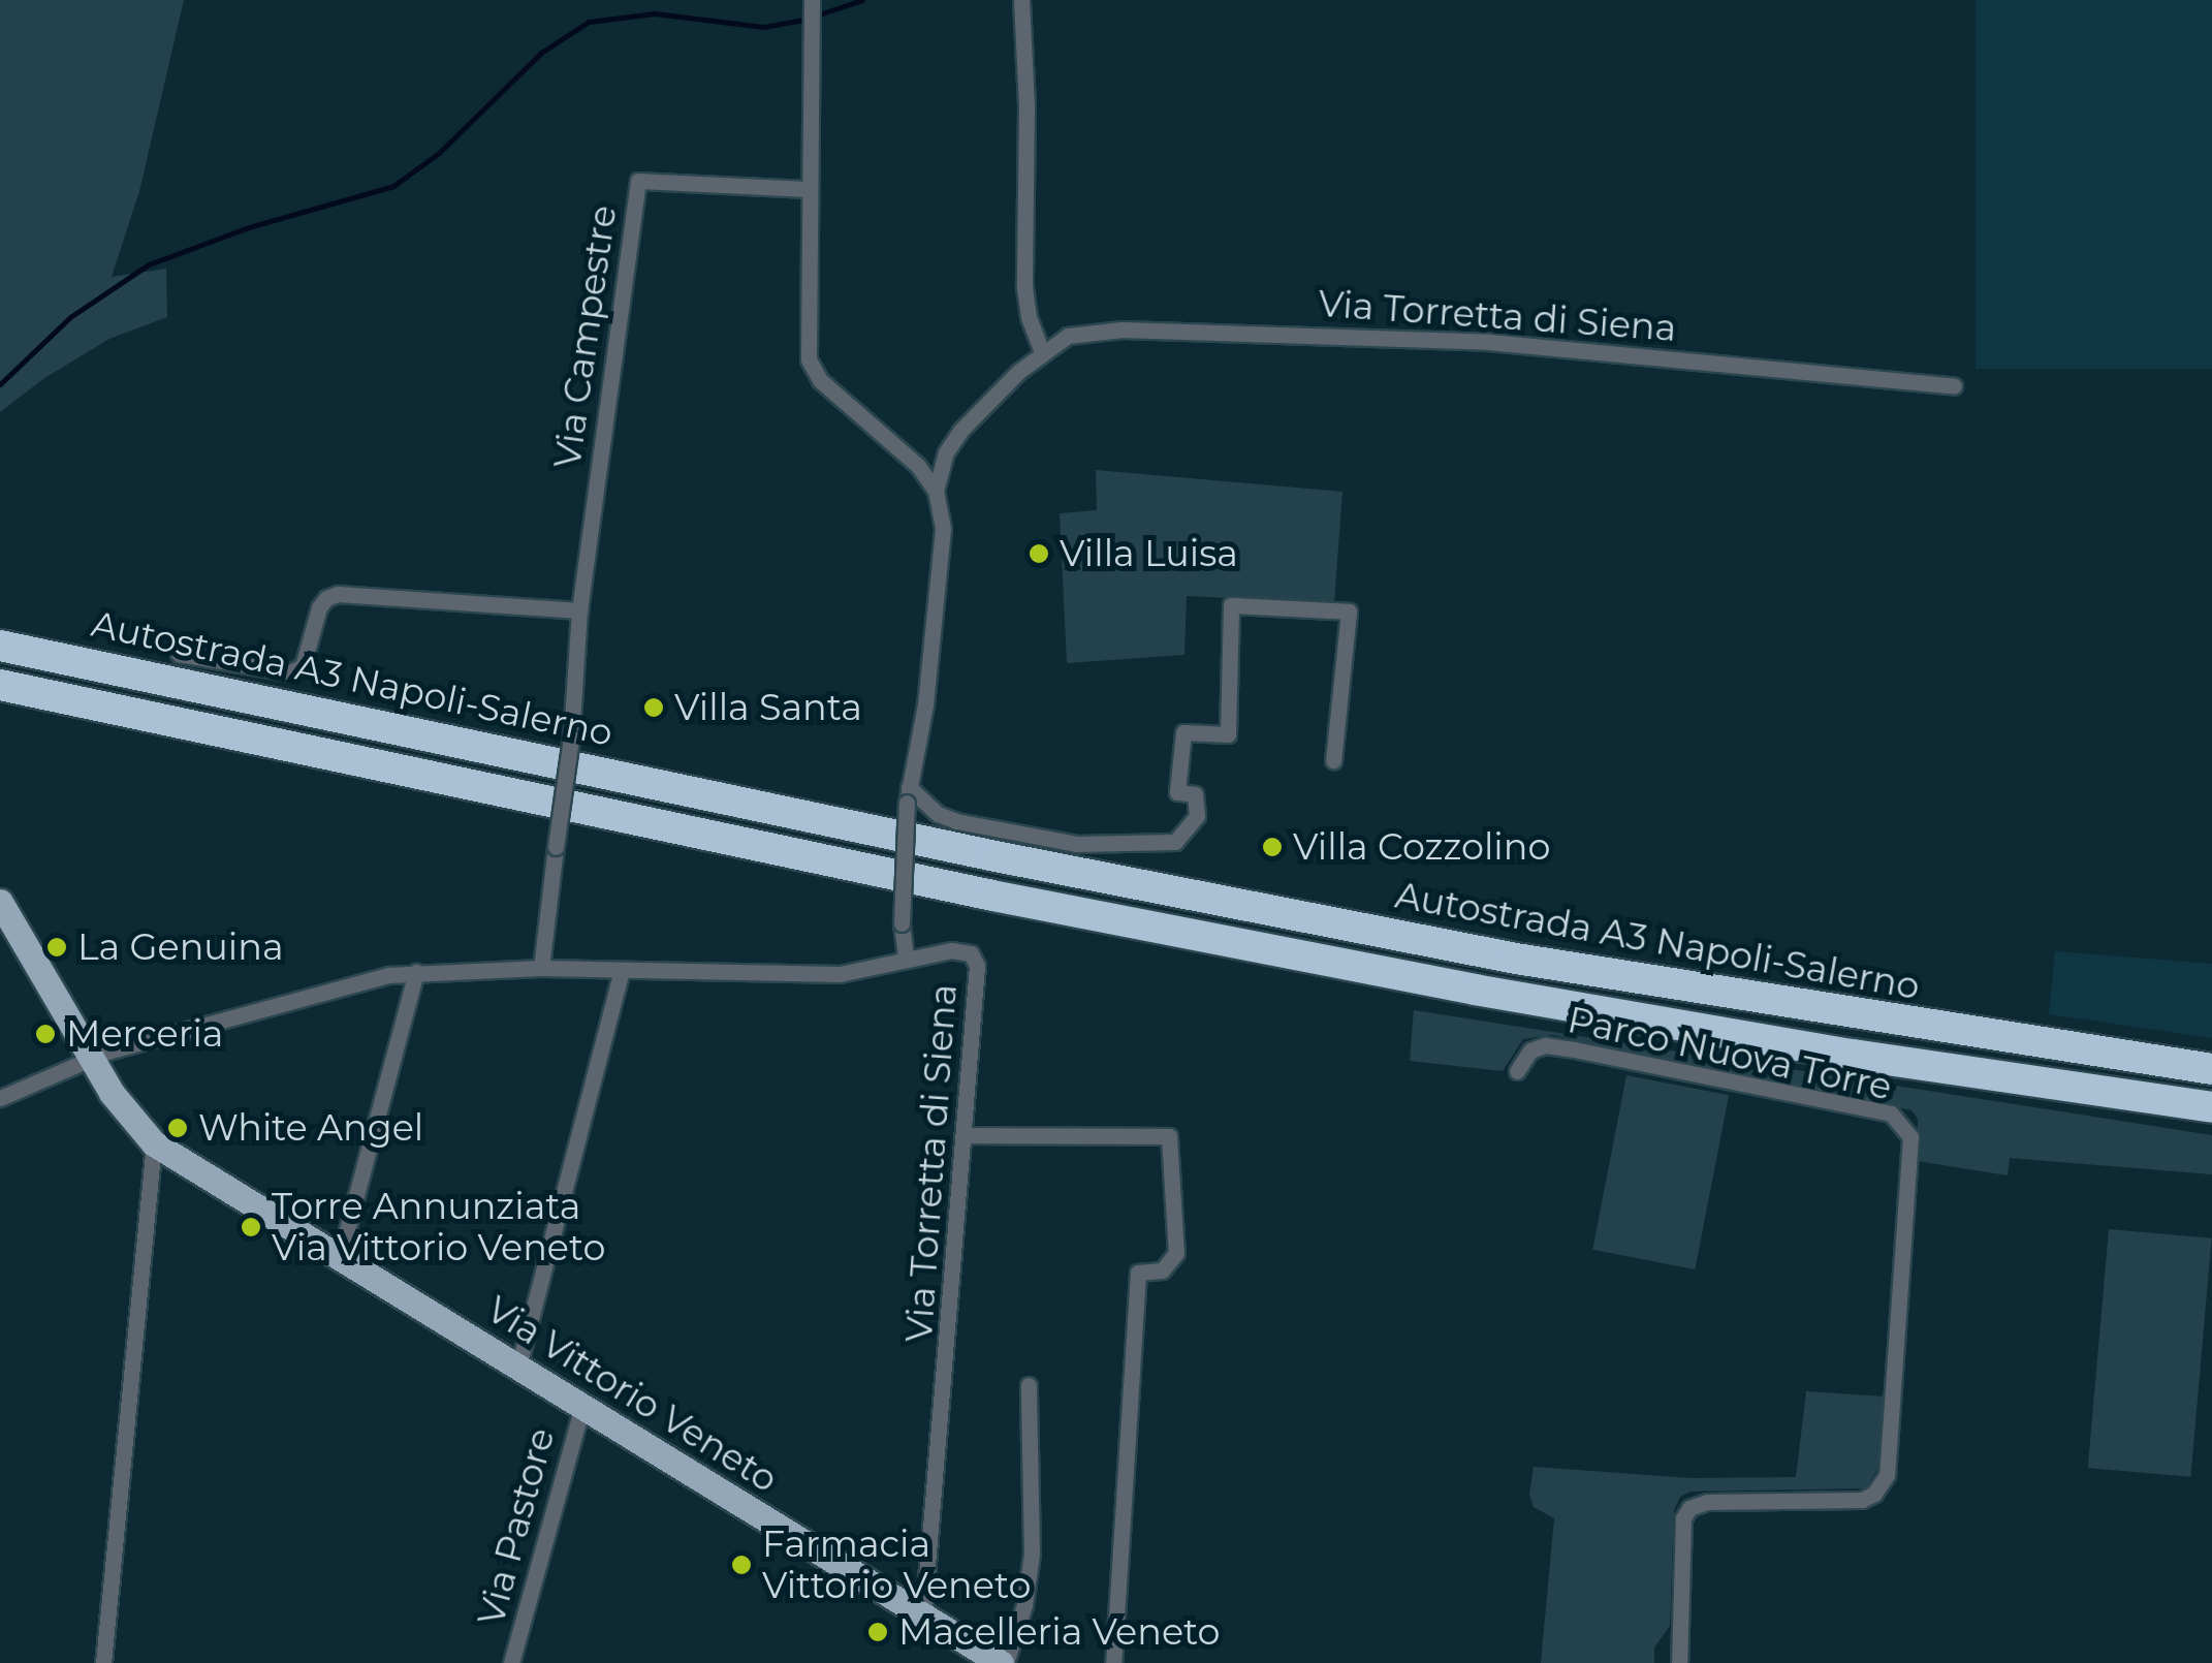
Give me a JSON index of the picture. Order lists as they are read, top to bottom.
{
  "streets": {
    "highway": ["Autostrada A3 Napoli-Salerno"],
    "main road": ["Via Vittorio Veneto"],
    "street": [
      "Via Torretta di Siena",
      "Via Campestre",
      "Parco Nuova Torre",
      "Via Pastore"
    ]
  },
  "crossings": [
    ["Via Torretta di Siena", "Via Vittorio Veneto"],
    ["Via Vittorio Veneto", "Via Pastore"]
  ],
  "places": [
    "Villa Luisa",
    "Villa Santa",
    "Villa Cozzolino",
    "La Genuina",
    "Merceria",
    "White Angel",
    "Torre Annunziata Via Vittorio Veneto",
    "Farmacia Vittorio Veneto",
    "Macelleria Veneto"
  ]
}
